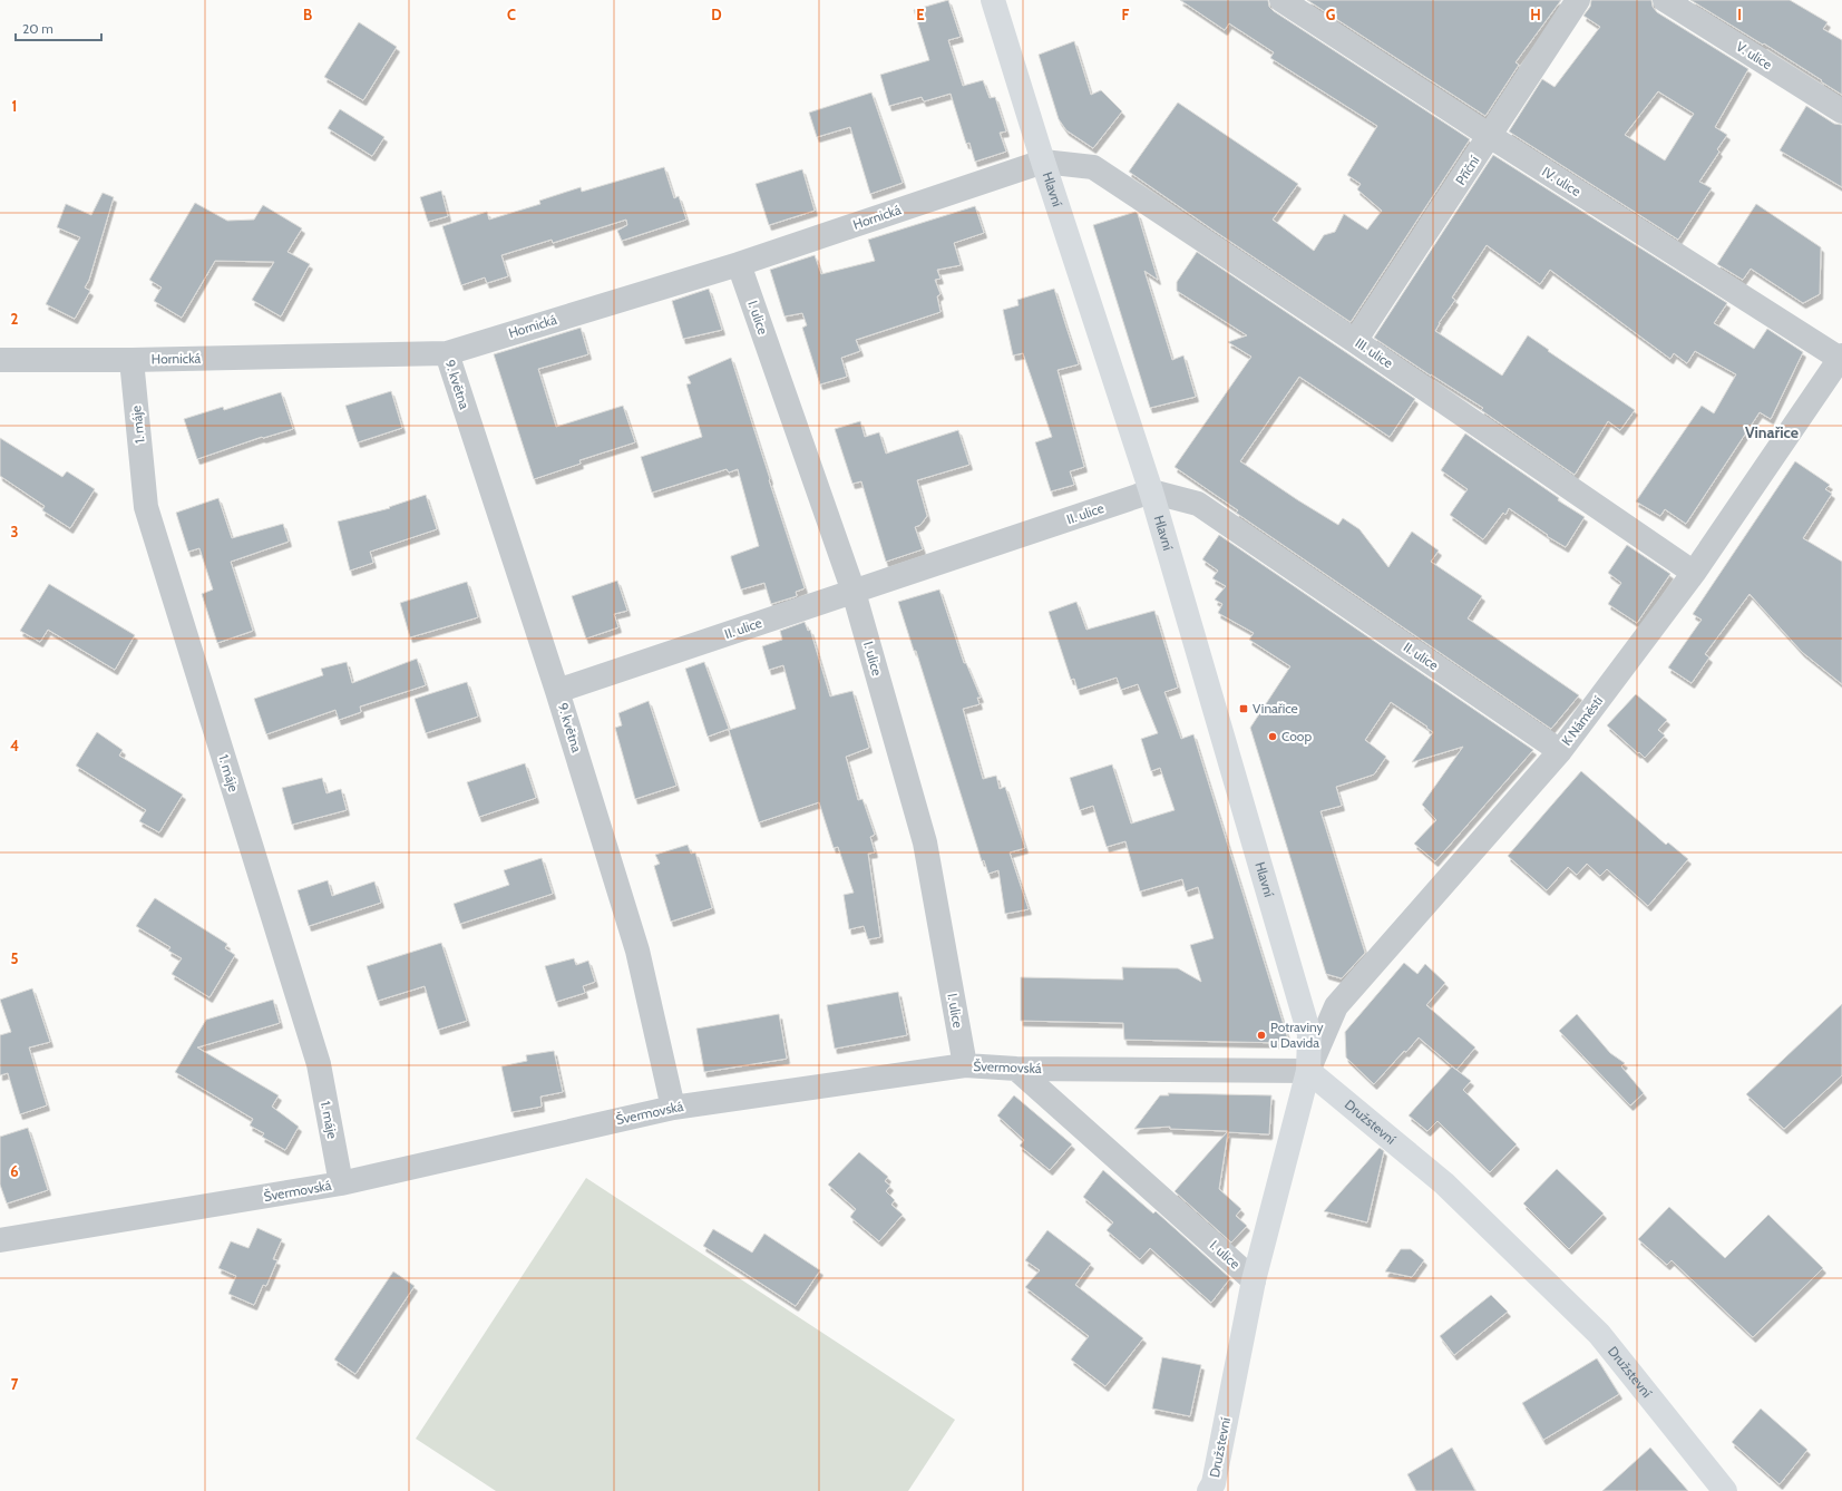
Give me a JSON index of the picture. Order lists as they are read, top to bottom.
{
  "streets": {
    "street": [
      "V. ulice",
      "Příční",
      "IV. ulice",
      "Hlavní",
      "Hornická",
      "I. ulice",
      "III. ulice",
      "9. května",
      "1. máje",
      "II. ulice",
      "K Náměstí",
      "Švermovská",
      "Družstevní"
    ]
  },
  "crossings": [
    ["Příční", "IV. ulice"],
    ["Příční", "III. ulice"],
    ["IV. ulice", "K Náměstí"],
    ["Hlavní", "Hornická"],
    ["Hlavní", "III. ulice"],
    ["Hlavní", "II. ulice"],
    ["Hlavní", "K Náměstí"],
    ["Hlavní", "Švermovská"],
    ["Hlavní", "Družstevní"],
    ["Hornická", "I. ulice"],
    ["Hornická", "III. ulice"],
    ["Hornická", "9. května"],
    ["Hornická", "1. máje"],
    ["I. ulice", "II. ulice"],
    ["I. ulice", "Švermovská"],
    ["I. ulice", "Družstevní"],
    ["III. ulice", "K Náměstí"],
    ["9. května", "II. ulice"],
    ["9. května", "Švermovská"],
    ["1. máje", "Švermovská"],
    ["II. ulice", "K Náměstí"],
    ["K Náměstí", "Švermovská"],
    ["K Náměstí", "Družstevní"],
    ["Švermovská", "Družstevní"]
  ],
  "districts": ["Vinařice"],
  "places": {
    "transit": ["Vinařice"],
    "other": ["Coop", "Potraviny u Davida"]
  },
  "scale_bar": "20 m",
  "grid": {
    "columns": [
      "B",
      "C",
      "D",
      "E",
      "F",
      "G",
      "H",
      "I"
    ],
    "rows": [
      "1",
      "2",
      "3",
      "4",
      "5",
      "6",
      "7"
    ]
  }
}
